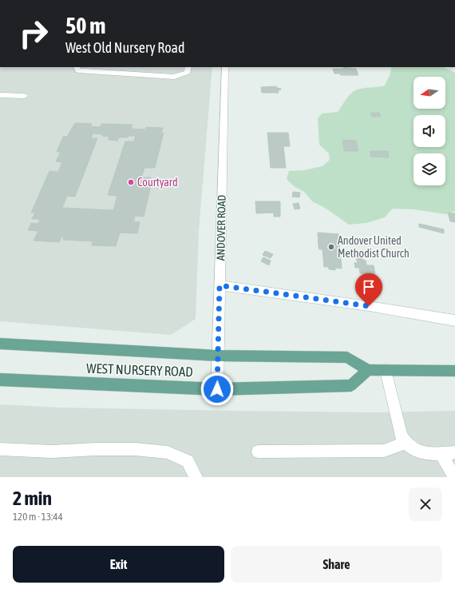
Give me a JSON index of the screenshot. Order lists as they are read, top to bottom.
{
  "streets": {
    "main road": ["WEST NURSERY ROAD"],
    "street": ["ANDOVER ROAD"]
  },
  "crossings": [
    ["ANDOVER ROAD", "WEST NURSERY ROAD"]
  ],
  "places": ["Courtyard", "Andover United Methodist Church"],
  "north": "left",
  "page": {
    "turn": ["50 m", "West Old Nursery Road"],
    "heading": ["2 min", "120 m · 13:44"],
    "buttons": ["Exit", "Share"]
  }
}
